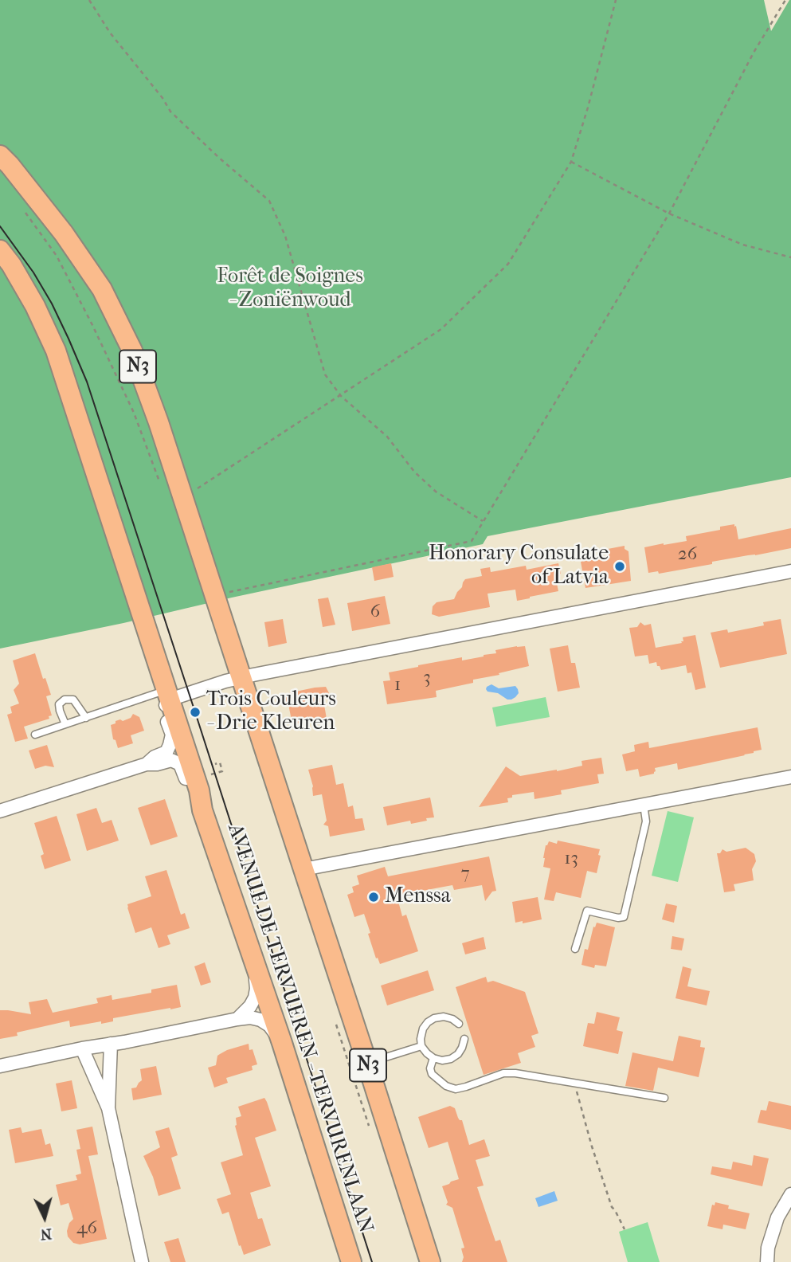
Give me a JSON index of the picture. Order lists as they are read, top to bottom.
{
  "streets": {
    "main road": ["N3", "AVENUE DE TERVUEREN - TERVURENLAAN"]
  },
  "parks": ["Forêt de Soignes - Zoniënwoud"],
  "places": ["Honorary Consulate of Latvia", "Trois Couleurs - Drie Kleuren", "Menssa"],
  "house_numbers": [
    "26",
    "6",
    "3",
    "1",
    "13",
    "7",
    "46"
  ],
  "north": "bottom"
}
